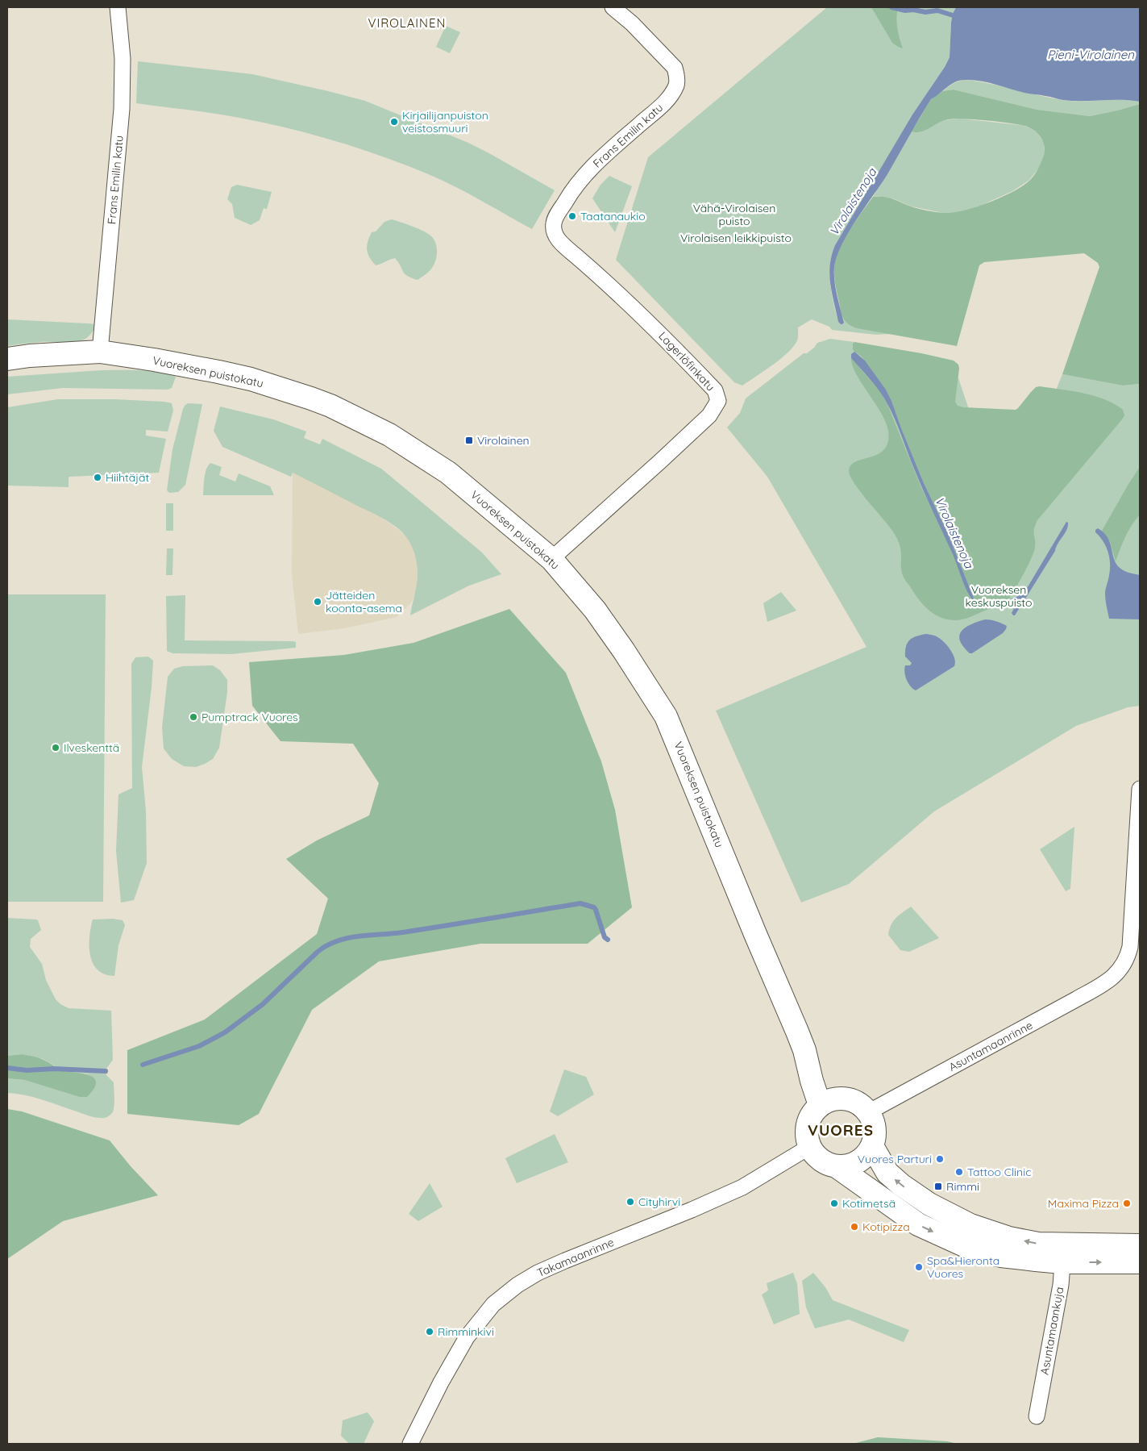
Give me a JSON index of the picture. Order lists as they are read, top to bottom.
{
  "streets": {
    "main road": ["Vuoreksen puistokatu"],
    "street": [
      "Frans Emilin katu",
      "Lagerlöfinkatu",
      "Asuntamaanrinne",
      "Takamaanrinne",
      "Asuntamaankuja"
    ]
  },
  "crossings": [
    ["Frans Emilin katu", "Lagerlöfinkatu"],
    ["Frans Emilin katu", "Vuoreksen puistokatu"],
    ["Lagerlöfinkatu", "Vuoreksen puistokatu"],
    ["Vuoreksen puistokatu", "Asuntamaanrinne"],
    ["Vuoreksen puistokatu", "Takamaanrinne"],
    ["Asuntamaanrinne", "Takamaanrinne"]
  ],
  "districts": ["VIROLAINEN", "VUORES"],
  "water": ["Pieni-Virolainen", "Virolaistenoja"],
  "parks": ["Vähä-Virolaisen puisto", "Virolaisen leikkipuisto", "Vuoreksen keskuspuisto"],
  "places": {
    "other": [
      "Kirjailijanpuiston veistosmuuri",
      "Taatanaukio",
      "Hiihtäjät",
      "Jätteiden koonta-asema",
      "Pumptrack Vuores",
      "Ilveskenttä",
      "Vuores Parturi",
      "Tattoo Clinic",
      "Cityhirvi",
      "Kotimetsä",
      "Maxima Pizza",
      "Kotipizza",
      "Spa&Hieronta Vuores",
      "Rimminkivi"
    ],
    "transit": ["Virolainen", "Rimmi"]
  }
}
